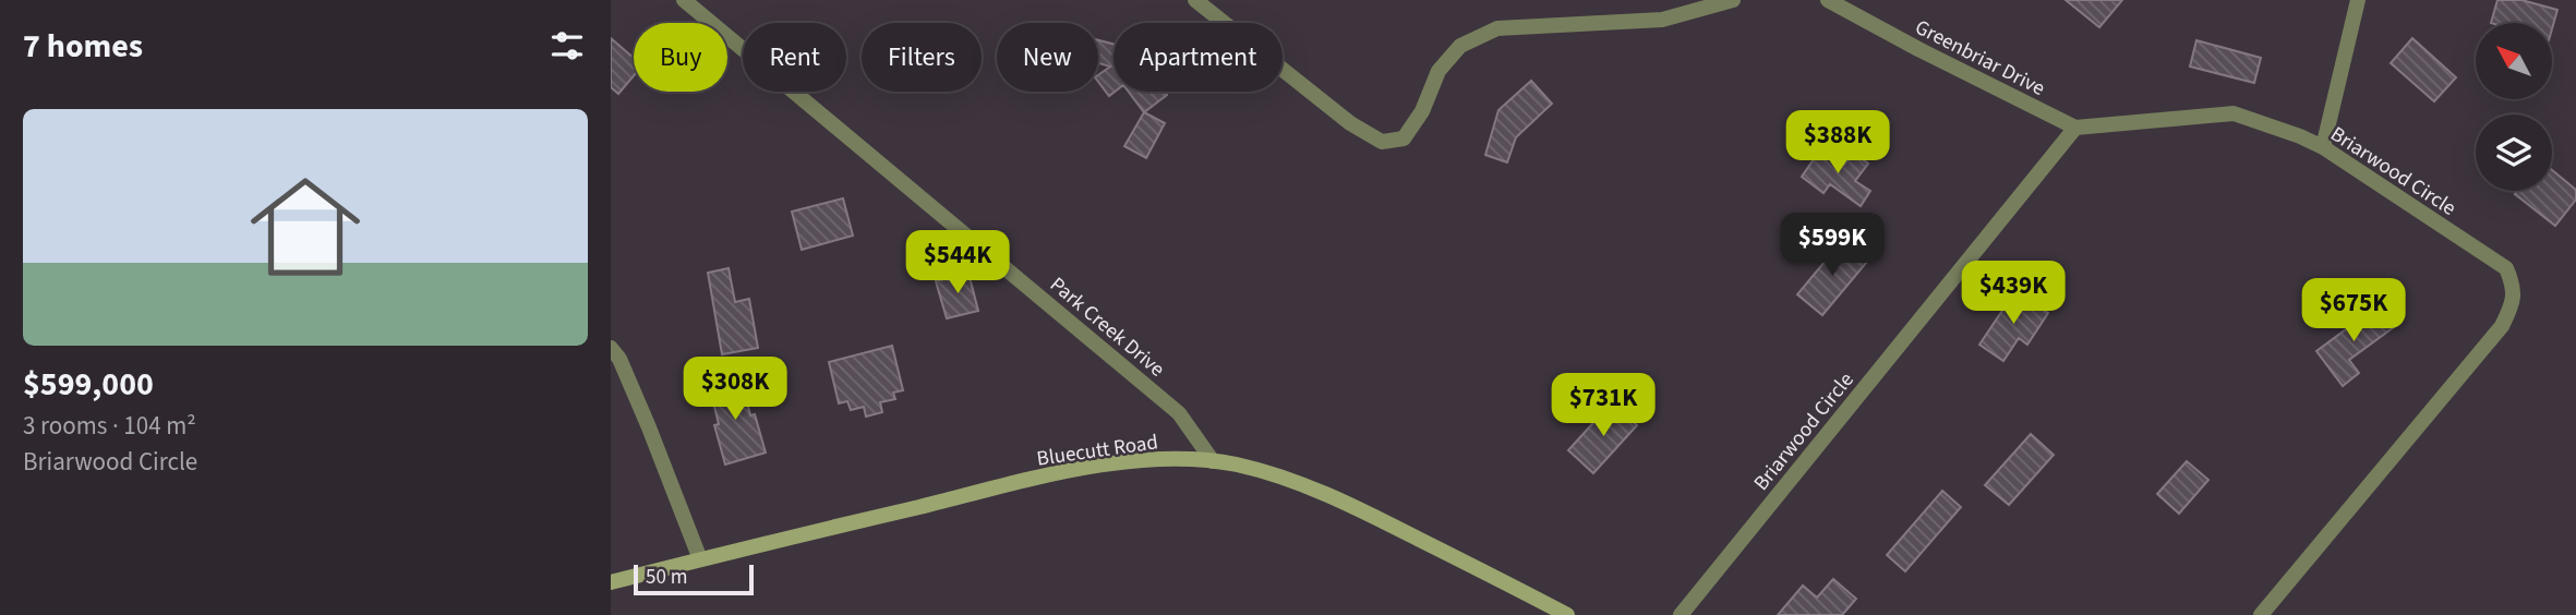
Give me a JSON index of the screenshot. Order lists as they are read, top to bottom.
{
  "streets": {
    "street": [
      "Greenbriar Drive",
      "Briarwood Circle",
      "Park Creek Drive",
      "Bluecutt Road"
    ]
  },
  "crossings": [
    ["Greenbriar Drive", "Briarwood Circle"],
    ["Park Creek Drive", "Bluecutt Road"]
  ],
  "scale_bar": "50 m",
  "north": "top left",
  "page": {
    "heading": "7 homes",
    "chip": [
      "Buy",
      "Rent",
      "Filters",
      "New",
      "Apartment"
    ],
    "list": [
      {
        "name": "$599,000",
        "note": "3 rooms · 104 m² · Briarwood Circle"
      }
    ],
    "price": [
      "$388K",
      "$599K",
      "$544K",
      "$439K",
      "$675K",
      "$308K",
      "$731K"
    ],
    "scale": "50 m"
  }
}
